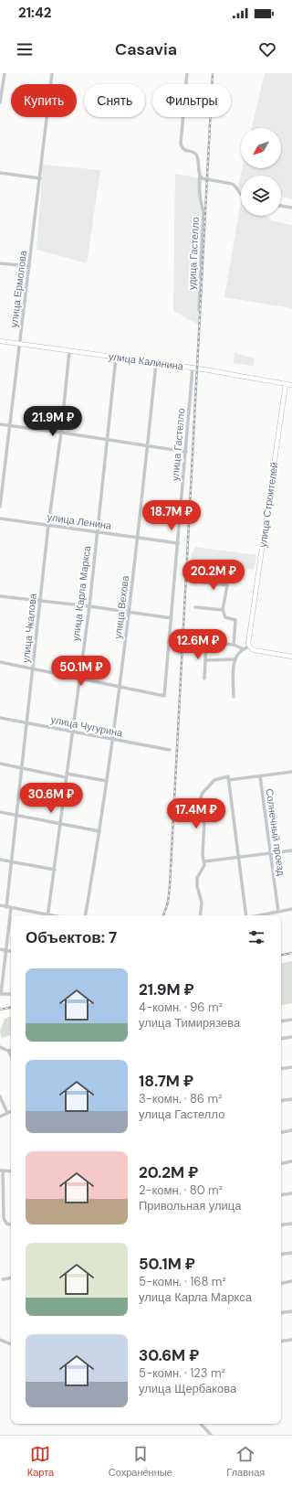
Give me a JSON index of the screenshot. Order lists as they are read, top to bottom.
{
  "streets": {
    "main road": ["улица Калинина", "улица Строителей"],
    "street": [
      "удица Гастелло",
      "улица Ермолова",
      "улица Гастелло",
      "улица Ленина",
      "улица Карла Маркса",
      "улица Вехова",
      "улица Чкалова",
      "улица Чугурина",
      "Солнечный проезд"
    ]
  },
  "crossings": [
    ["улица Ермолова", "улица Калинина"],
    ["улица Калинина", "улица Гастелло"],
    ["улица Калинина", "улица Строителей"],
    ["улица Калинина", "улица Карла Маркса"],
    ["улица Калинина", "улица Вехова"],
    ["улица Калинина", "улица Чкалова"],
    ["улица Гастелло", "улица Ленина"],
    ["улица Гастелло", "улица Вехова"],
    ["улица Ленина", "улица Карла Маркса"],
    ["улица Ленина", "улица Вехова"],
    ["улица Ленина", "улица Чкалова"],
    ["улица Карла Маркса", "улица Чугурина"],
    ["улица Вехова", "улица Чугурина"],
    ["улица Чкалова", "улица Чугурина"]
  ],
  "north": "bottom left",
  "page": {
    "status": "21:42",
    "header": "Casavia",
    "chip": ["Купить", "Снять", "Фильтры"],
    "price": [
      "21.9M ₽",
      "18.7M ₽",
      "20.2M ₽",
      "12.6M ₽",
      "50.1M ₽",
      "30.6M ₽",
      "17.4M ₽"
    ],
    "heading": "Объектов: 7",
    "list": [
      {
        "name": "21.9M ₽",
        "note": "4-комн. · 96 m² · улица Тимирязева"
      },
      {
        "name": "18.7M ₽",
        "note": "3-комн. · 86 m² · улица Гастелло"
      },
      {
        "name": "20.2M ₽",
        "note": "2-комн. · 80 m² · Привольная улица"
      },
      {
        "name": "50.1M ₽",
        "note": "5-комн. · 168 m² · улица Карла Маркса"
      },
      {
        "name": "30.6M ₽",
        "note": "5-комн. · 123 m² · улица Щербакова"
      }
    ],
    "tabs": ["Карта", "Сохранённые", "Главная"]
  }
}
